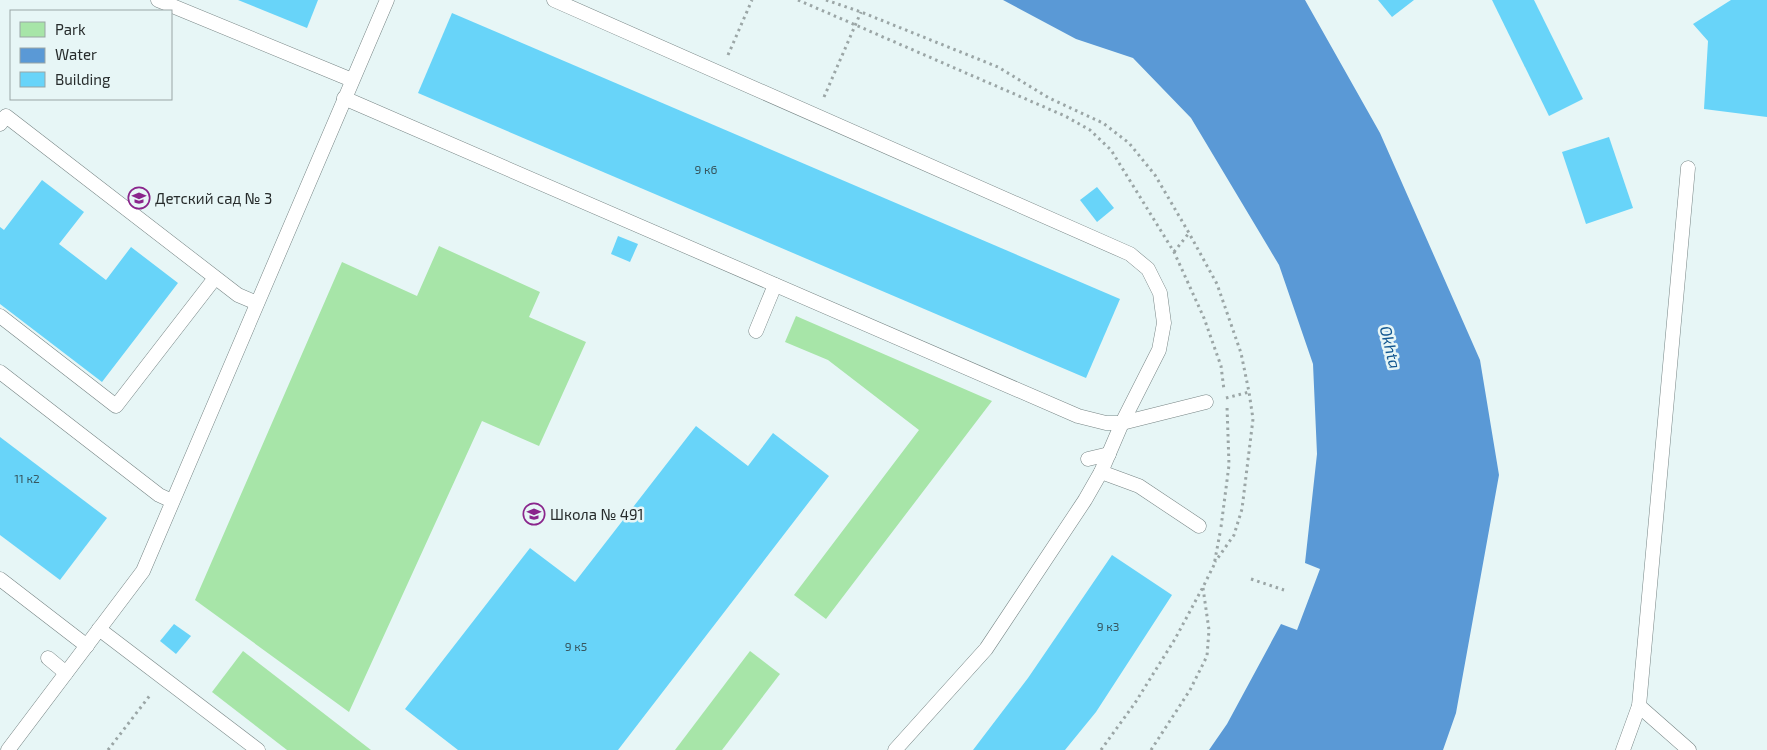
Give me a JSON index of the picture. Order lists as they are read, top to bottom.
{
  "water": ["Okhta"],
  "places": {
    "school or university": ["Детский сад № 3", "Школа № 491"]
  },
  "house_numbers": [
    "9 к6",
    "11 к2",
    "9 к3",
    "9 к5"
  ],
  "legend": ["Park", "Water", "Building"]
}
